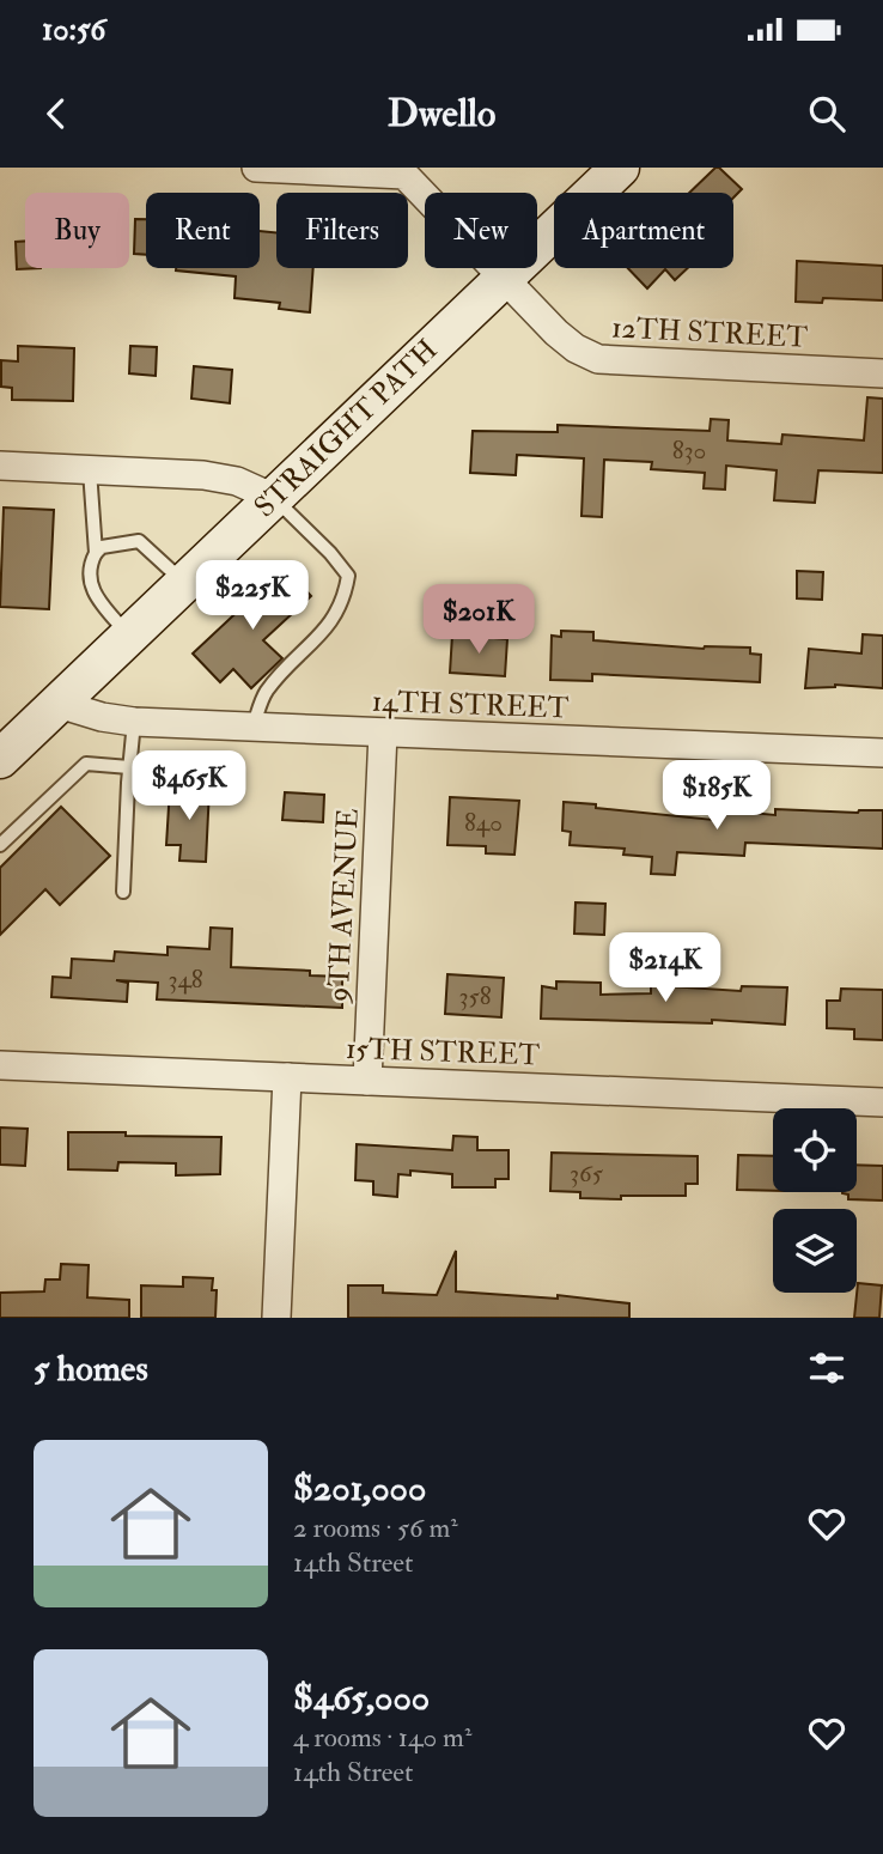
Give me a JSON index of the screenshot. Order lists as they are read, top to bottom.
{
  "streets": {
    "main road": ["STRAIGHT PATH"],
    "street": [
      "12TH STREET",
      "14TH STREET",
      "9TH AVENUE",
      "15TH STREET"
    ]
  },
  "crossings": [
    ["12TH STREET", "STRAIGHT PATH"],
    ["STRAIGHT PATH", "14TH STREET"],
    ["14TH STREET", "9TH AVENUE"],
    ["9TH AVENUE", "15TH STREET"]
  ],
  "house_numbers": [
    "830",
    "840",
    "348",
    "358",
    "365"
  ],
  "page": {
    "status": "10:56",
    "header": "Dwello",
    "chip": [
      "Buy",
      "Rent",
      "Filters",
      "New",
      "Apartment"
    ],
    "price": [
      "$225K",
      "$201K",
      "$465K",
      "$185K",
      "$214K"
    ],
    "heading": "5 homes",
    "list": [
      {
        "name": "$201,000",
        "note": "2 rooms · 56 m² · 14th Street"
      },
      {
        "name": "$465,000",
        "note": "4 rooms · 140 m² · 14th Street"
      }
    ]
  }
}
